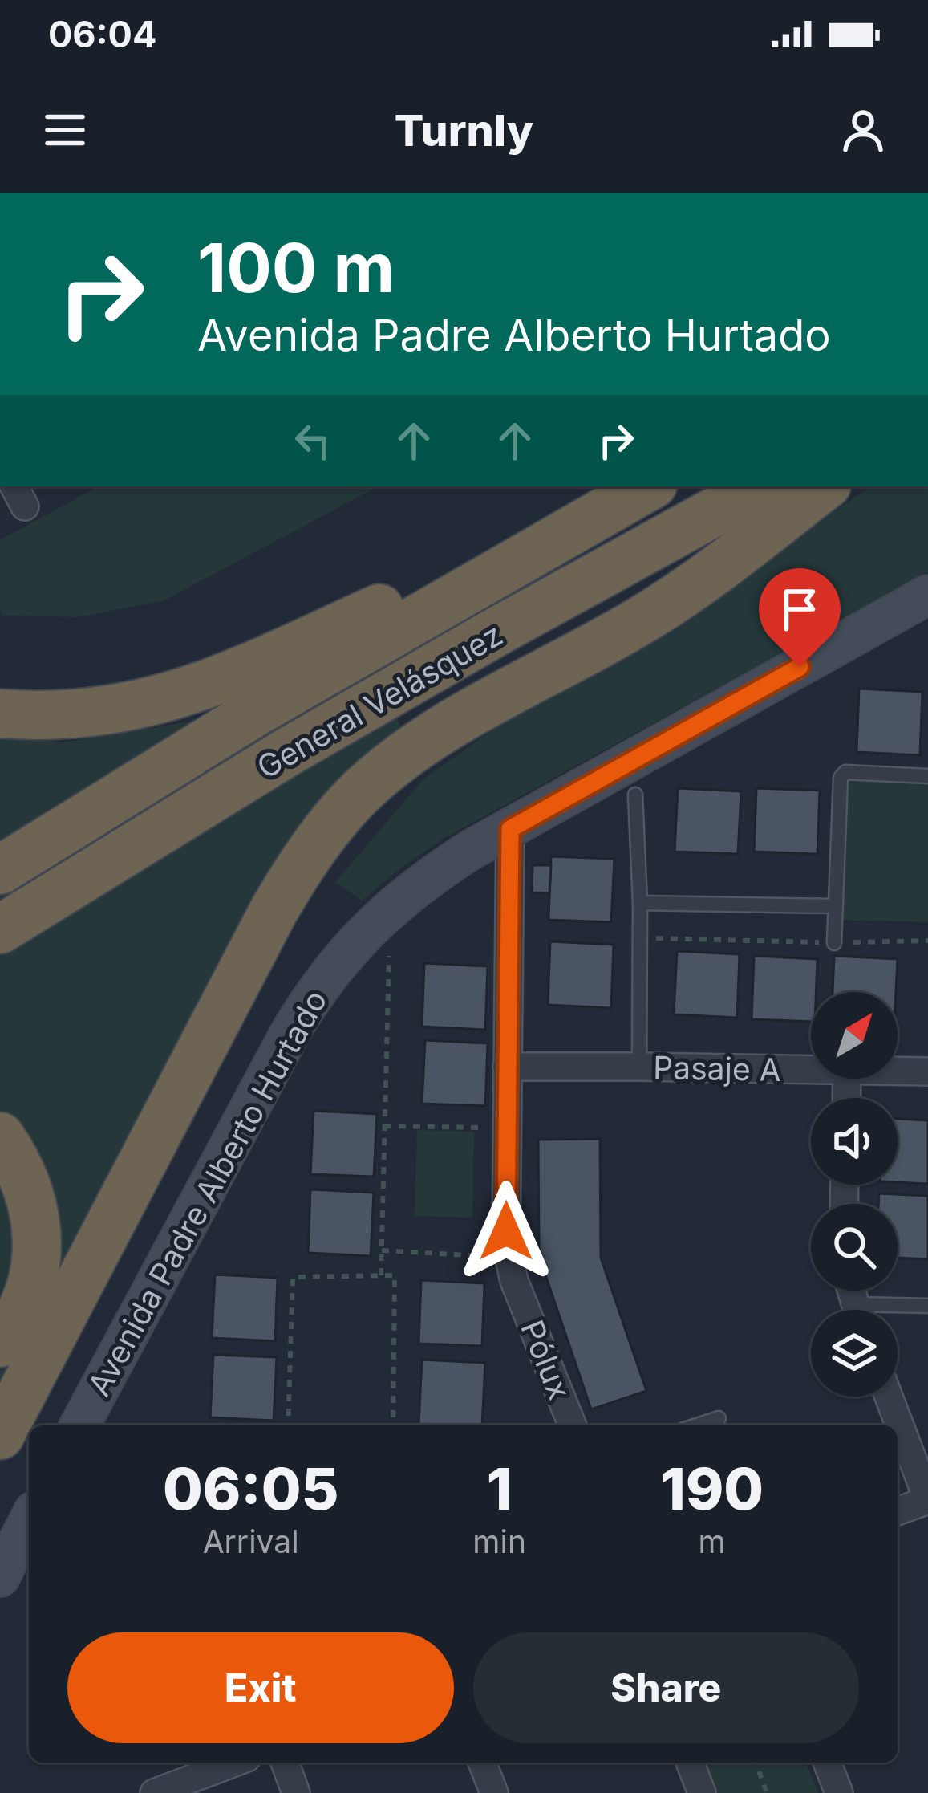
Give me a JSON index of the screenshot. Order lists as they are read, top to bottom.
{
  "streets": {
    "highway": ["General Velásquez"],
    "street": ["Pasaje A", "Avenida Padre Alberto Hurtado", "Pólux"]
  },
  "crossings": [
    ["Pasaje A", "Pólux"],
    ["Avenida Padre Alberto Hurtado", "Pólux"]
  ],
  "north": "top right",
  "page": {
    "status": "06:04",
    "header": "Turnly",
    "turn": ["100 m", "Avenida Padre Alberto Hurtado"],
    "eta": [
      "06:05",
      "Arrival",
      "1",
      "min",
      "190",
      "m"
    ],
    "buttons": ["Exit", "Share"]
  }
}
